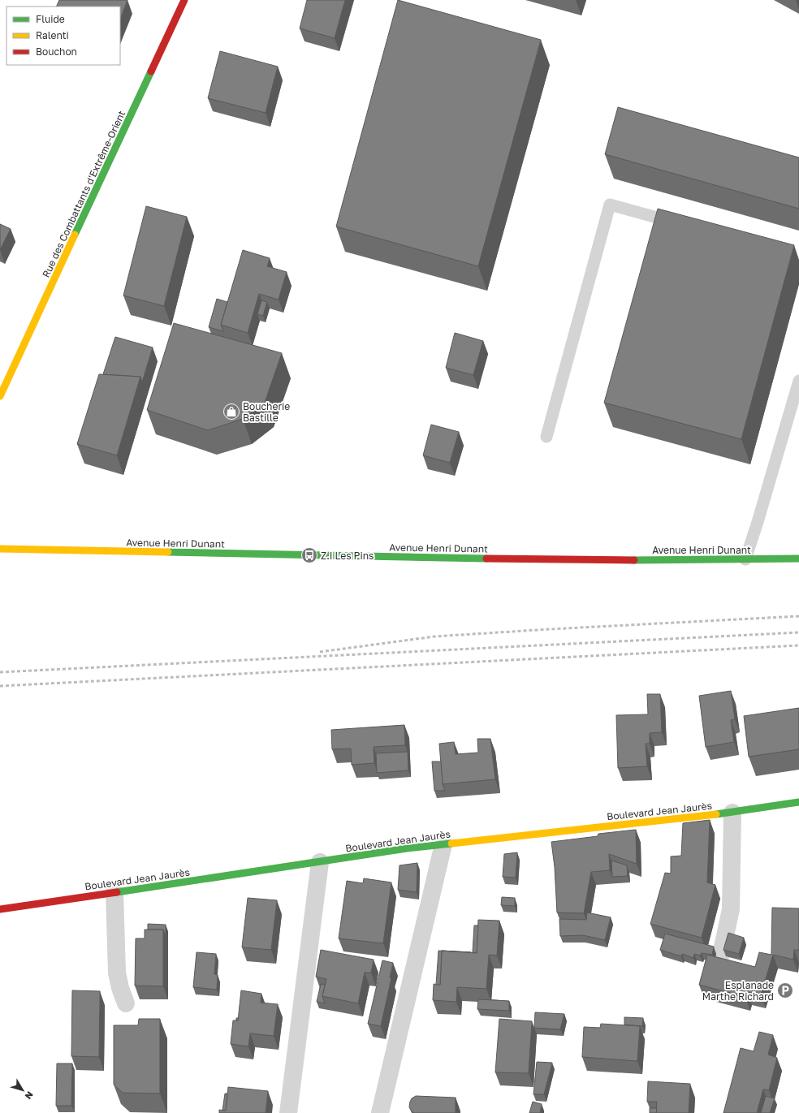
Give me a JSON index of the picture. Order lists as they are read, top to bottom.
{
  "streets": {
    "street": ["Rue des Combattants d'Extrême-Orient", "Avenue Henri Dunant", "Boulevard Jean Jaurès"]
  },
  "places": {
    "shop": ["Boucherie Bastille"],
    "bus stop": ["Z.I Les Pins"],
    "parking": ["Esplanade Marthe Richard"]
  },
  "legend": ["Fluide", "Ralenti", "Bouchon"],
  "north": "bottom right"
}
